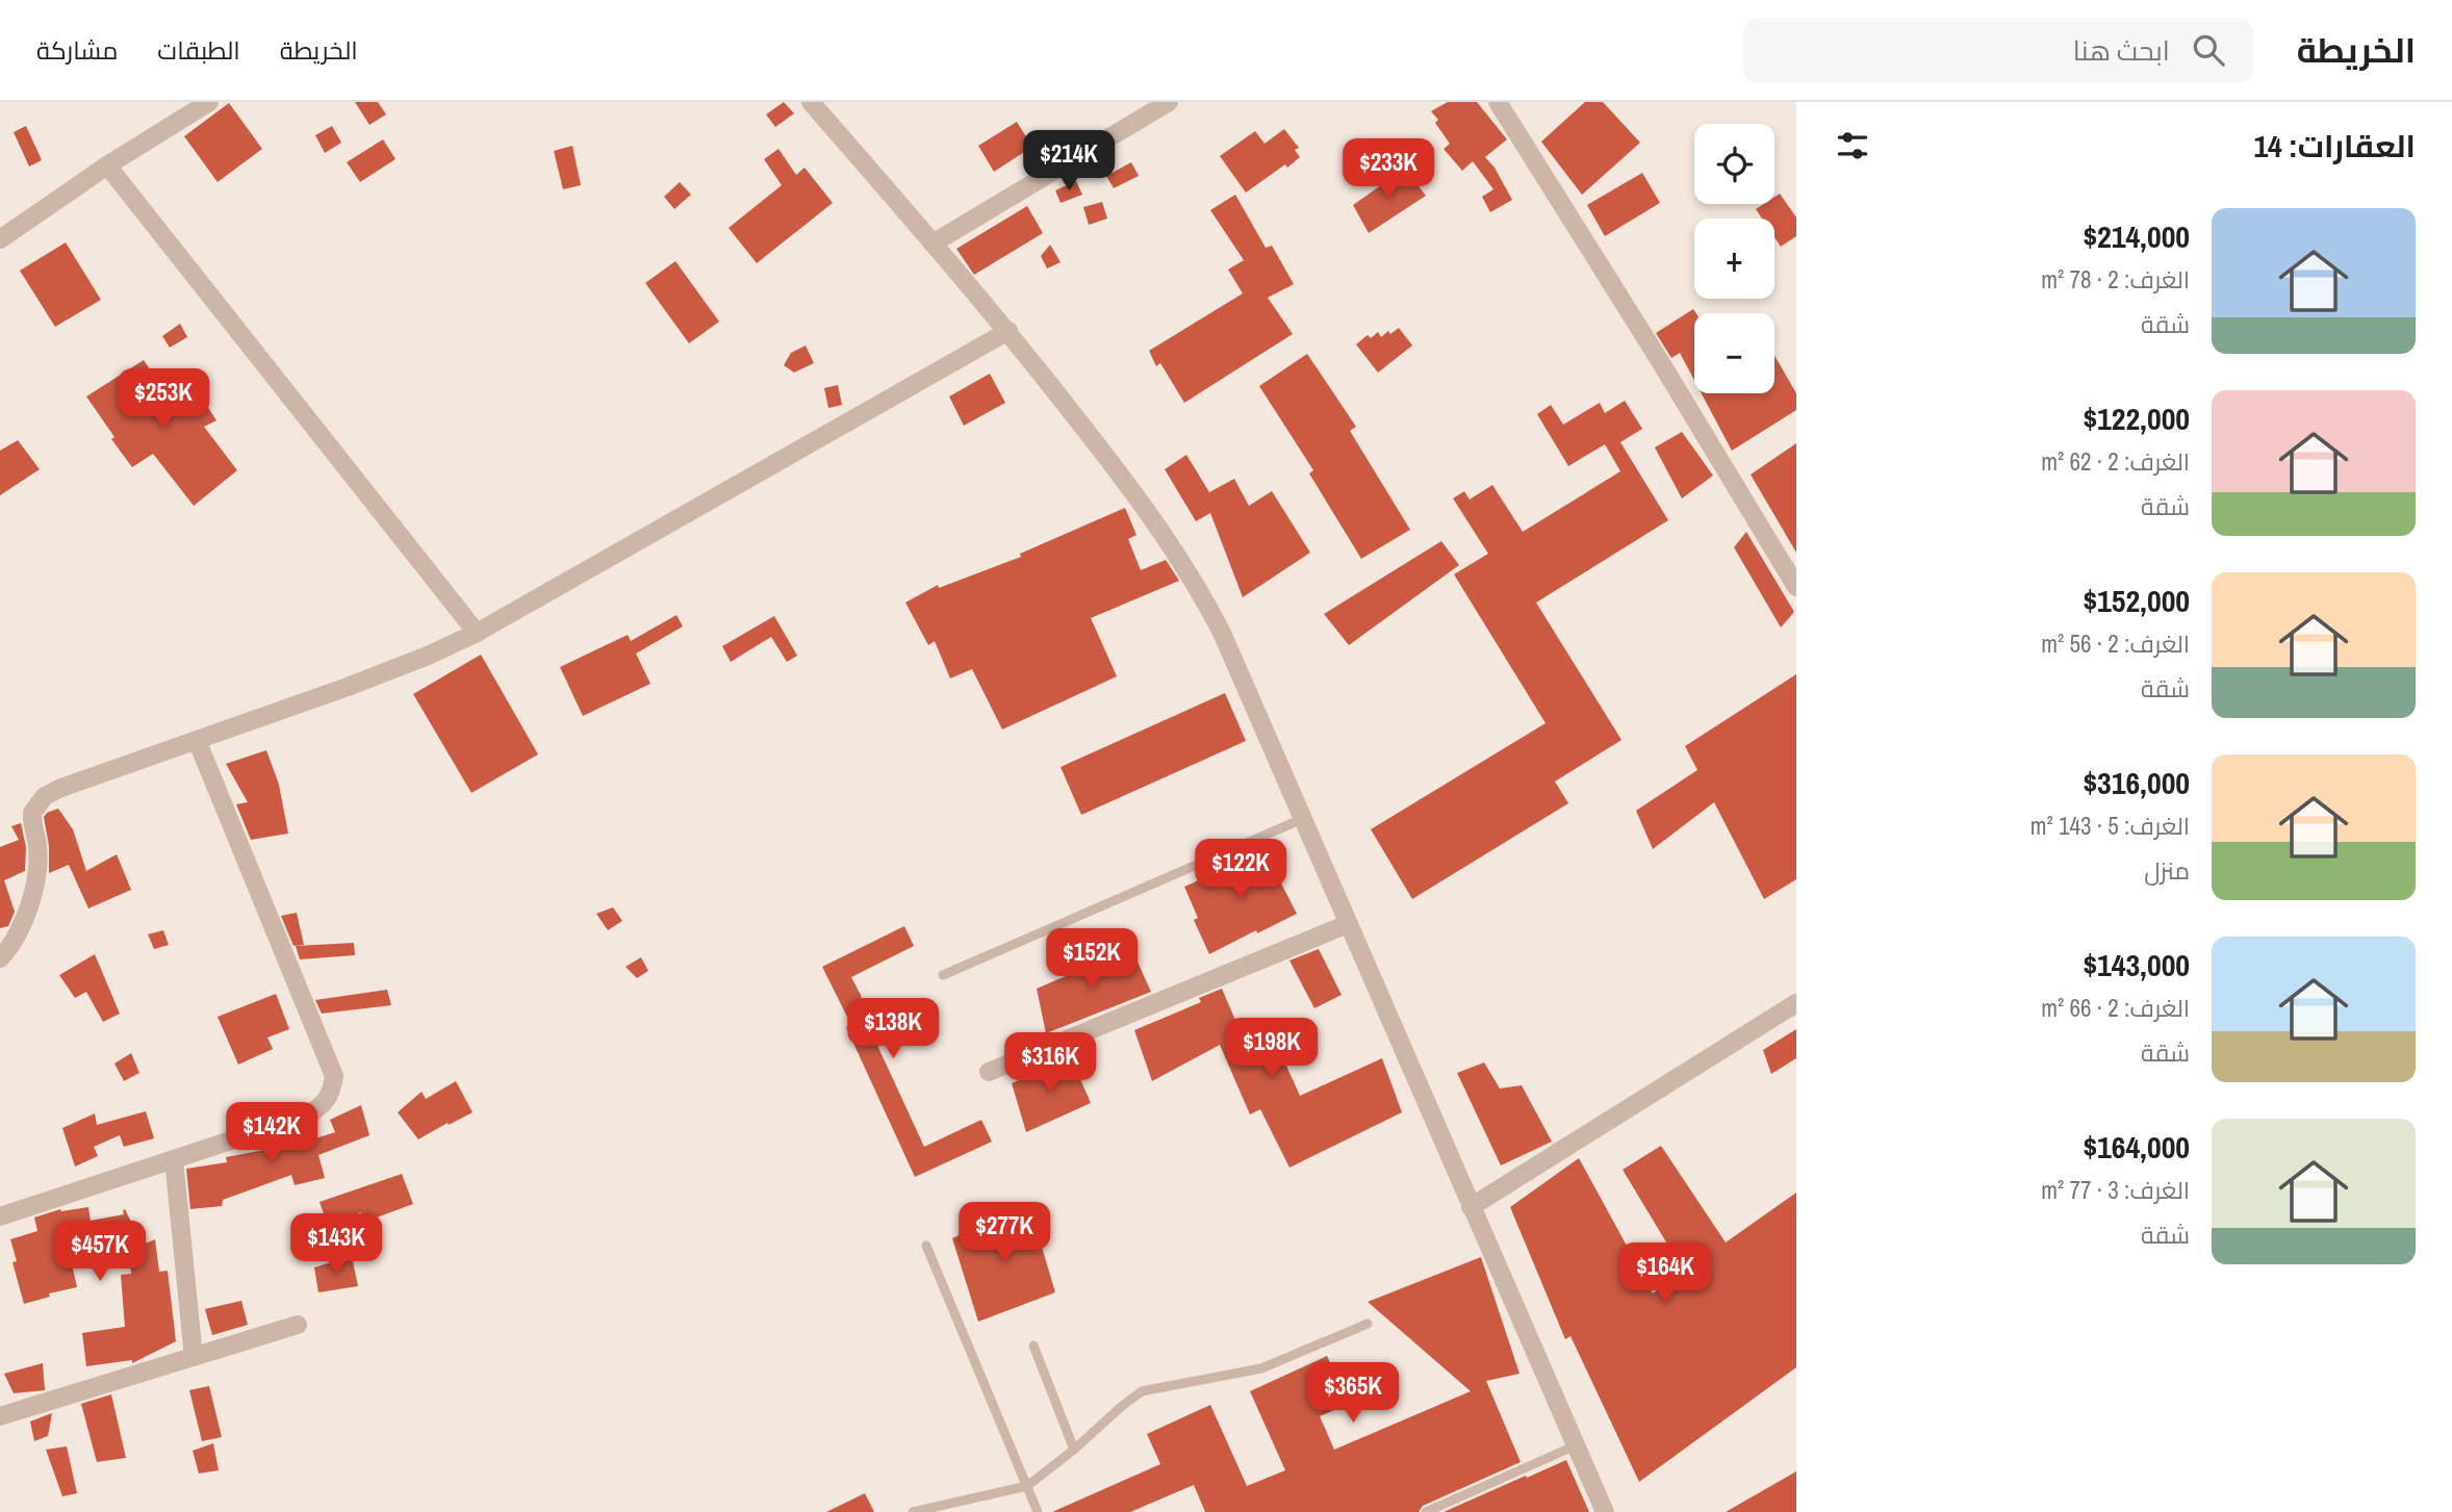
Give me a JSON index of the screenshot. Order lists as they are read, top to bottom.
{
  "page": {
    "header": "الخريطة",
    "search": "ابحث هنا",
    "nav": ["الخريطة", "الطبقات", "مشاركة"],
    "heading": "العقارات: 14",
    "map_buttons": ["+", "−"],
    "price": [
      "$214K",
      "$233K",
      "$253K",
      "$122K",
      "$152K",
      "$138K",
      "$198K",
      "$316K",
      "$142K",
      "$277K",
      "$143K",
      "$457K",
      "$164K",
      "$365K"
    ],
    "list": [
      {
        "name": "$214,000",
        "note": "الغرف: 2 · 78 m² · شقة"
      },
      {
        "name": "$122,000",
        "note": "الغرف: 2 · 62 m² · شقة"
      },
      {
        "name": "$152,000",
        "note": "الغرف: 2 · 56 m² · شقة"
      },
      {
        "name": "$316,000",
        "note": "الغرف: 5 · 143 m² · منزل"
      },
      {
        "name": "$143,000",
        "note": "الغرف: 2 · 66 m² · شقة"
      },
      {
        "name": "$164,000",
        "note": "الغرف: 3 · 77 m² · شقة"
      }
    ]
  }
}
